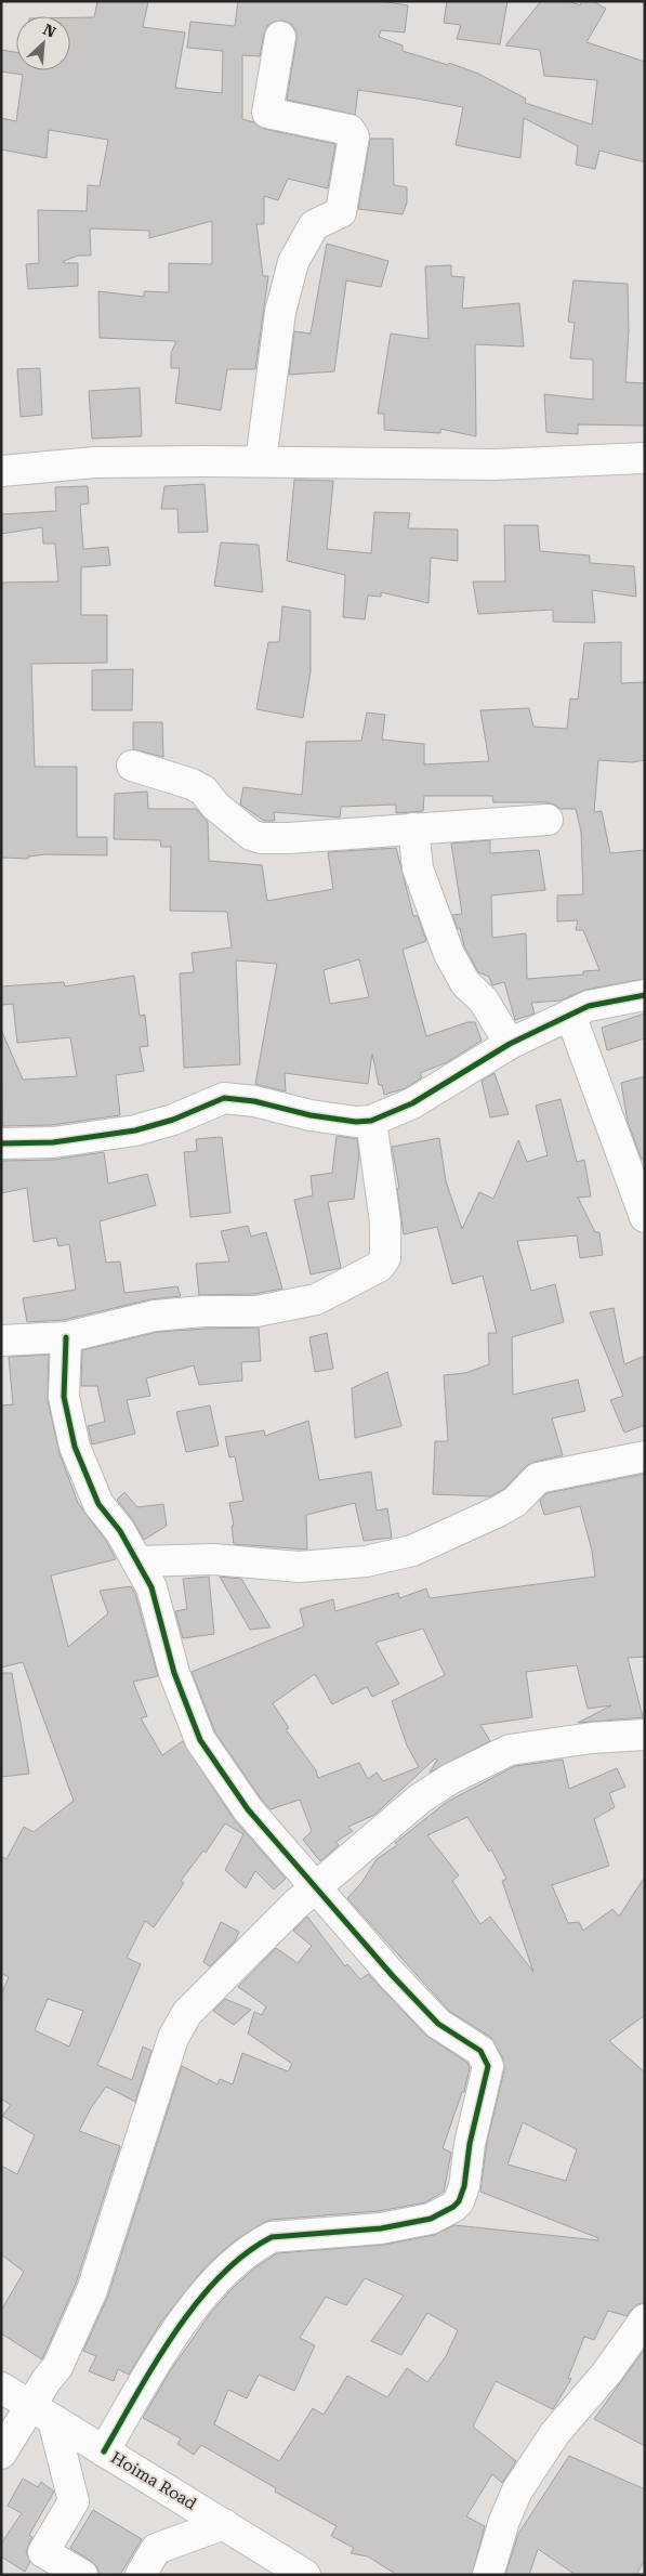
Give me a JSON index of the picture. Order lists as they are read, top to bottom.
{
  "streets": {
    "street": ["Hoima Road"]
  },
  "north": "top right"
}
